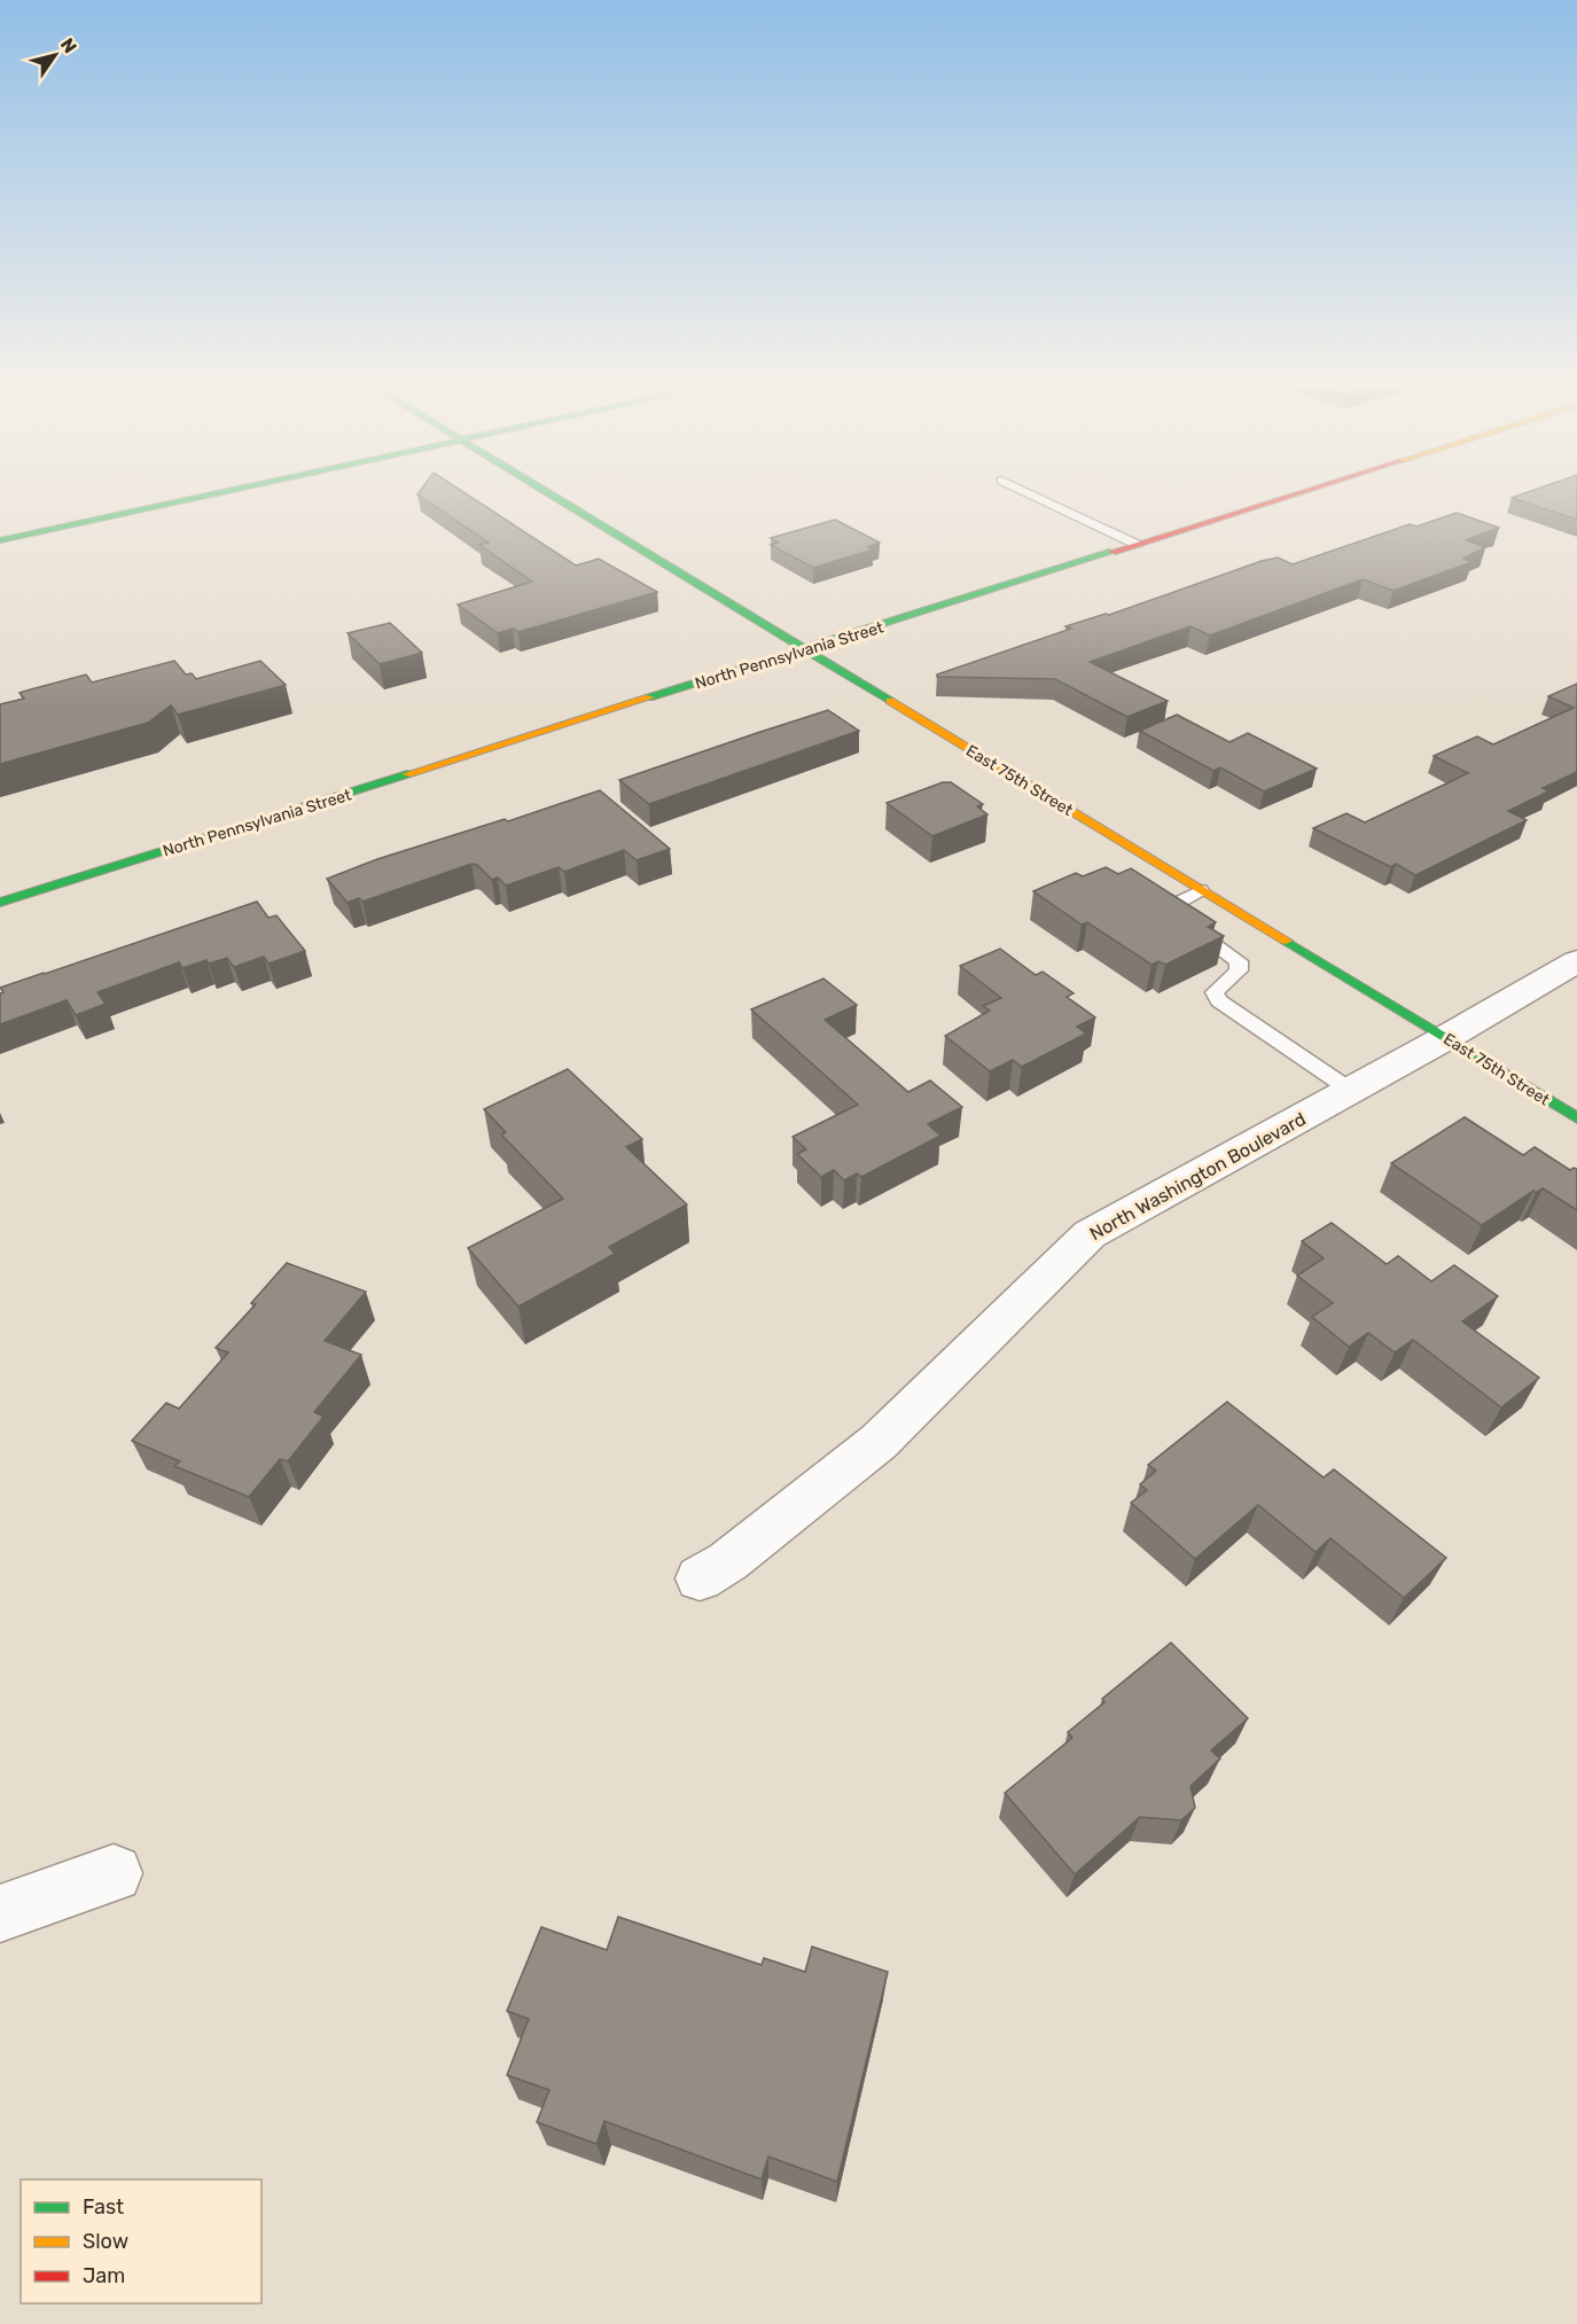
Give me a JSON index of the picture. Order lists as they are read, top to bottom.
{
  "streets": {
    "street": ["North Pennsylvania Street", "East 75th Street", "North Washington Boulevard"]
  },
  "crossings": [
    ["North Pennsylvania Street", "East 75th Street"],
    ["East 75th Street", "North Washington Boulevard"]
  ],
  "legend": ["Fast", "Slow", "Jam"],
  "north": "top right"
}
